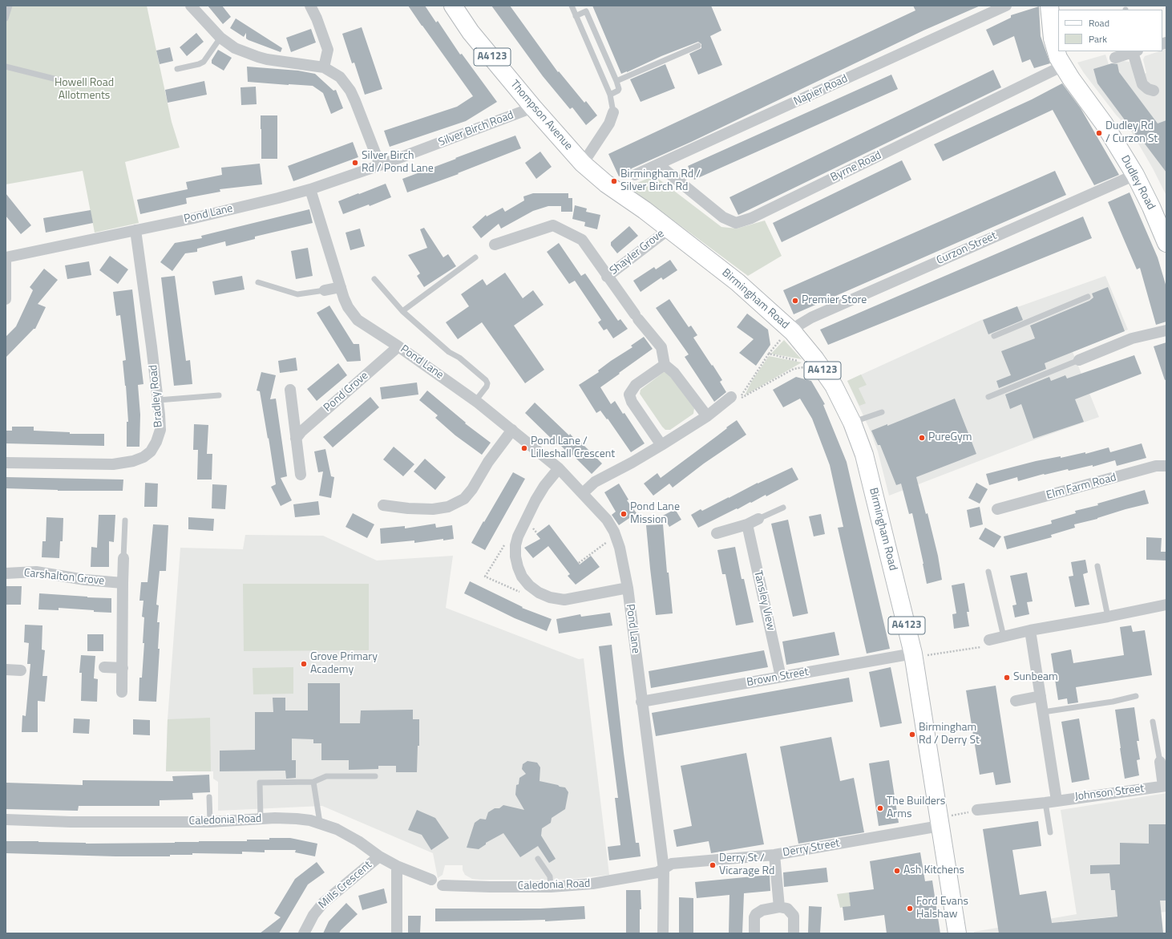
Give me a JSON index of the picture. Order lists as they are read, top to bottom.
{
  "streets": {
    "main road": [
      "A4123",
      "Thompson Avenue",
      "Dudley Road",
      "Birmingham Road"
    ],
    "street": [
      "Napier Road",
      "Silver Birch Road",
      "Byrne Road",
      "Pond Lane",
      "Curzon Street",
      "Shayler Grove",
      "Pond Grove",
      "Bradley Road",
      "Elm Farm Road",
      "Carshalton Grove",
      "Tansley View",
      "Brown Street",
      "Johnson Street",
      "Caledonia Road",
      "Derry Street",
      "Mills Crescent"
    ]
  },
  "crossings": [
    ["Napier Road", "Byrne Road"],
    ["Thompson Avenue", "Silver Birch Road"],
    ["Thompson Avenue", "Birmingham Road"],
    ["Silver Birch Road", "Pond Lane"],
    ["Byrne Road", "Dudley Road"],
    ["Dudley Road", "Curzon Street"],
    ["Pond Lane", "Pond Grove"],
    ["Pond Lane", "Bradley Road"],
    ["Pond Lane", "Brown Street"],
    ["Pond Lane", "Caledonia Road"],
    ["Pond Lane", "Derry Street"],
    ["Curzon Street", "Birmingham Road"],
    ["Shayler Grove", "Birmingham Road"],
    ["Birmingham Road", "Brown Street"],
    ["Birmingham Road", "Derry Street"],
    ["Tansley View", "Brown Street"],
    ["Caledonia Road", "Derry Street"],
    ["Caledonia Road", "Mills Crescent"]
  ],
  "parks": ["Howell Road Allotments"],
  "places": [
    "Dudley Rd / Curzon St",
    "Silver Birch Rd / Pond Lane",
    "Birmingham Rd / Silver Birch Rd",
    "Premier Store",
    "PureGym",
    "Pond Lane / Lilleshall Crescent",
    "Pond Lane Mission",
    "Grove Primary Academy",
    "Sunbeam",
    "Birmingham Rd / Derry St",
    "The Builders Arms",
    "Derry St / Vicarage Rd",
    "Ash Kitchens",
    "Ford Evans Halshaw"
  ],
  "legend": ["Road", "Park"]
}
